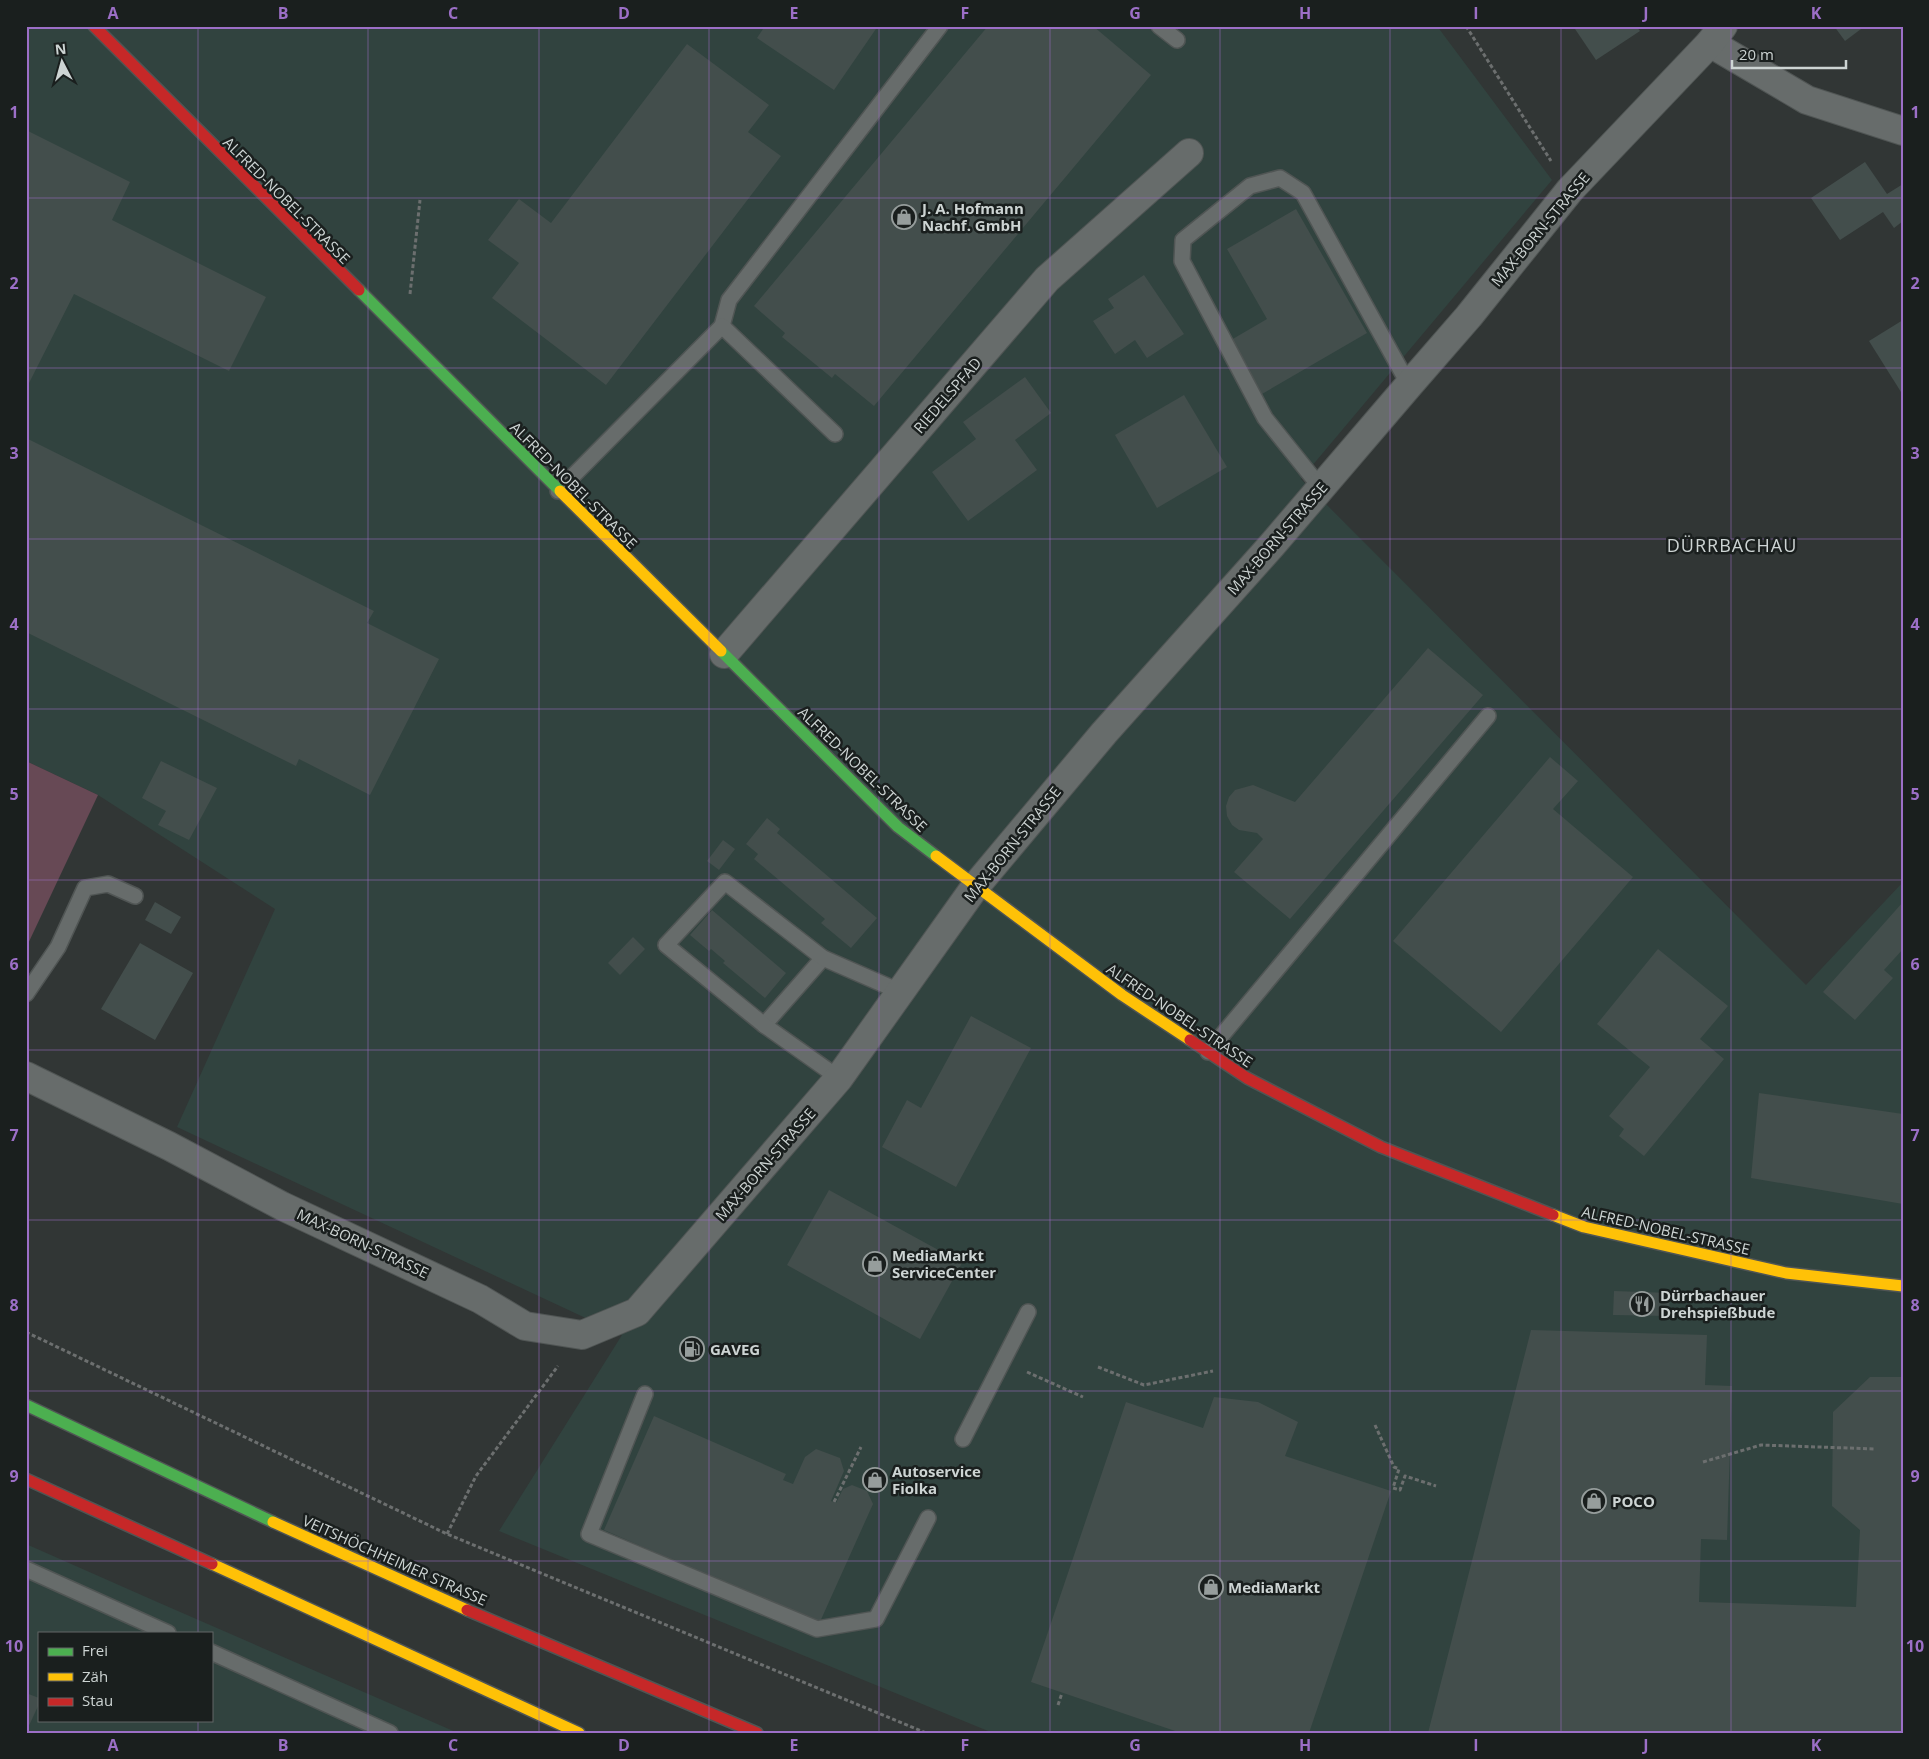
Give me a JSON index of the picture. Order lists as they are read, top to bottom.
{
  "streets": {
    "main road": ["ALFRED-NOBEL-STRASSE", "VEITSHÖCHHEIMER STRASSE"],
    "street": ["MAX-BORN-STRASSE", "RIEDELSPFAD"]
  },
  "crossings": [
    ["ALFRED-NOBEL-STRASSE", "MAX-BORN-STRASSE"],
    ["ALFRED-NOBEL-STRASSE", "RIEDELSPFAD"]
  ],
  "districts": ["DÜRRBACHAU"],
  "places": {
    "shop": [
      "J. A. Hofmann Nachf. GmbH",
      "MediaMarkt ServiceCenter",
      "Autoservice Fiolka",
      "POCO",
      "MediaMarkt"
    ],
    "restaurant": ["Dürrbachauer Drehspießbude"],
    "fuel station": ["GAVEG"]
  },
  "legend": ["Frei", "Zäh", "Stau"],
  "scale_bar": "20 m",
  "north": "top",
  "grid": {
    "columns": [
      "A",
      "B",
      "C",
      "D",
      "E",
      "F",
      "G",
      "H",
      "I",
      "J",
      "K"
    ],
    "rows": [
      "1",
      "2",
      "3",
      "4",
      "5",
      "6",
      "7",
      "8",
      "9",
      "10"
    ]
  }
}
